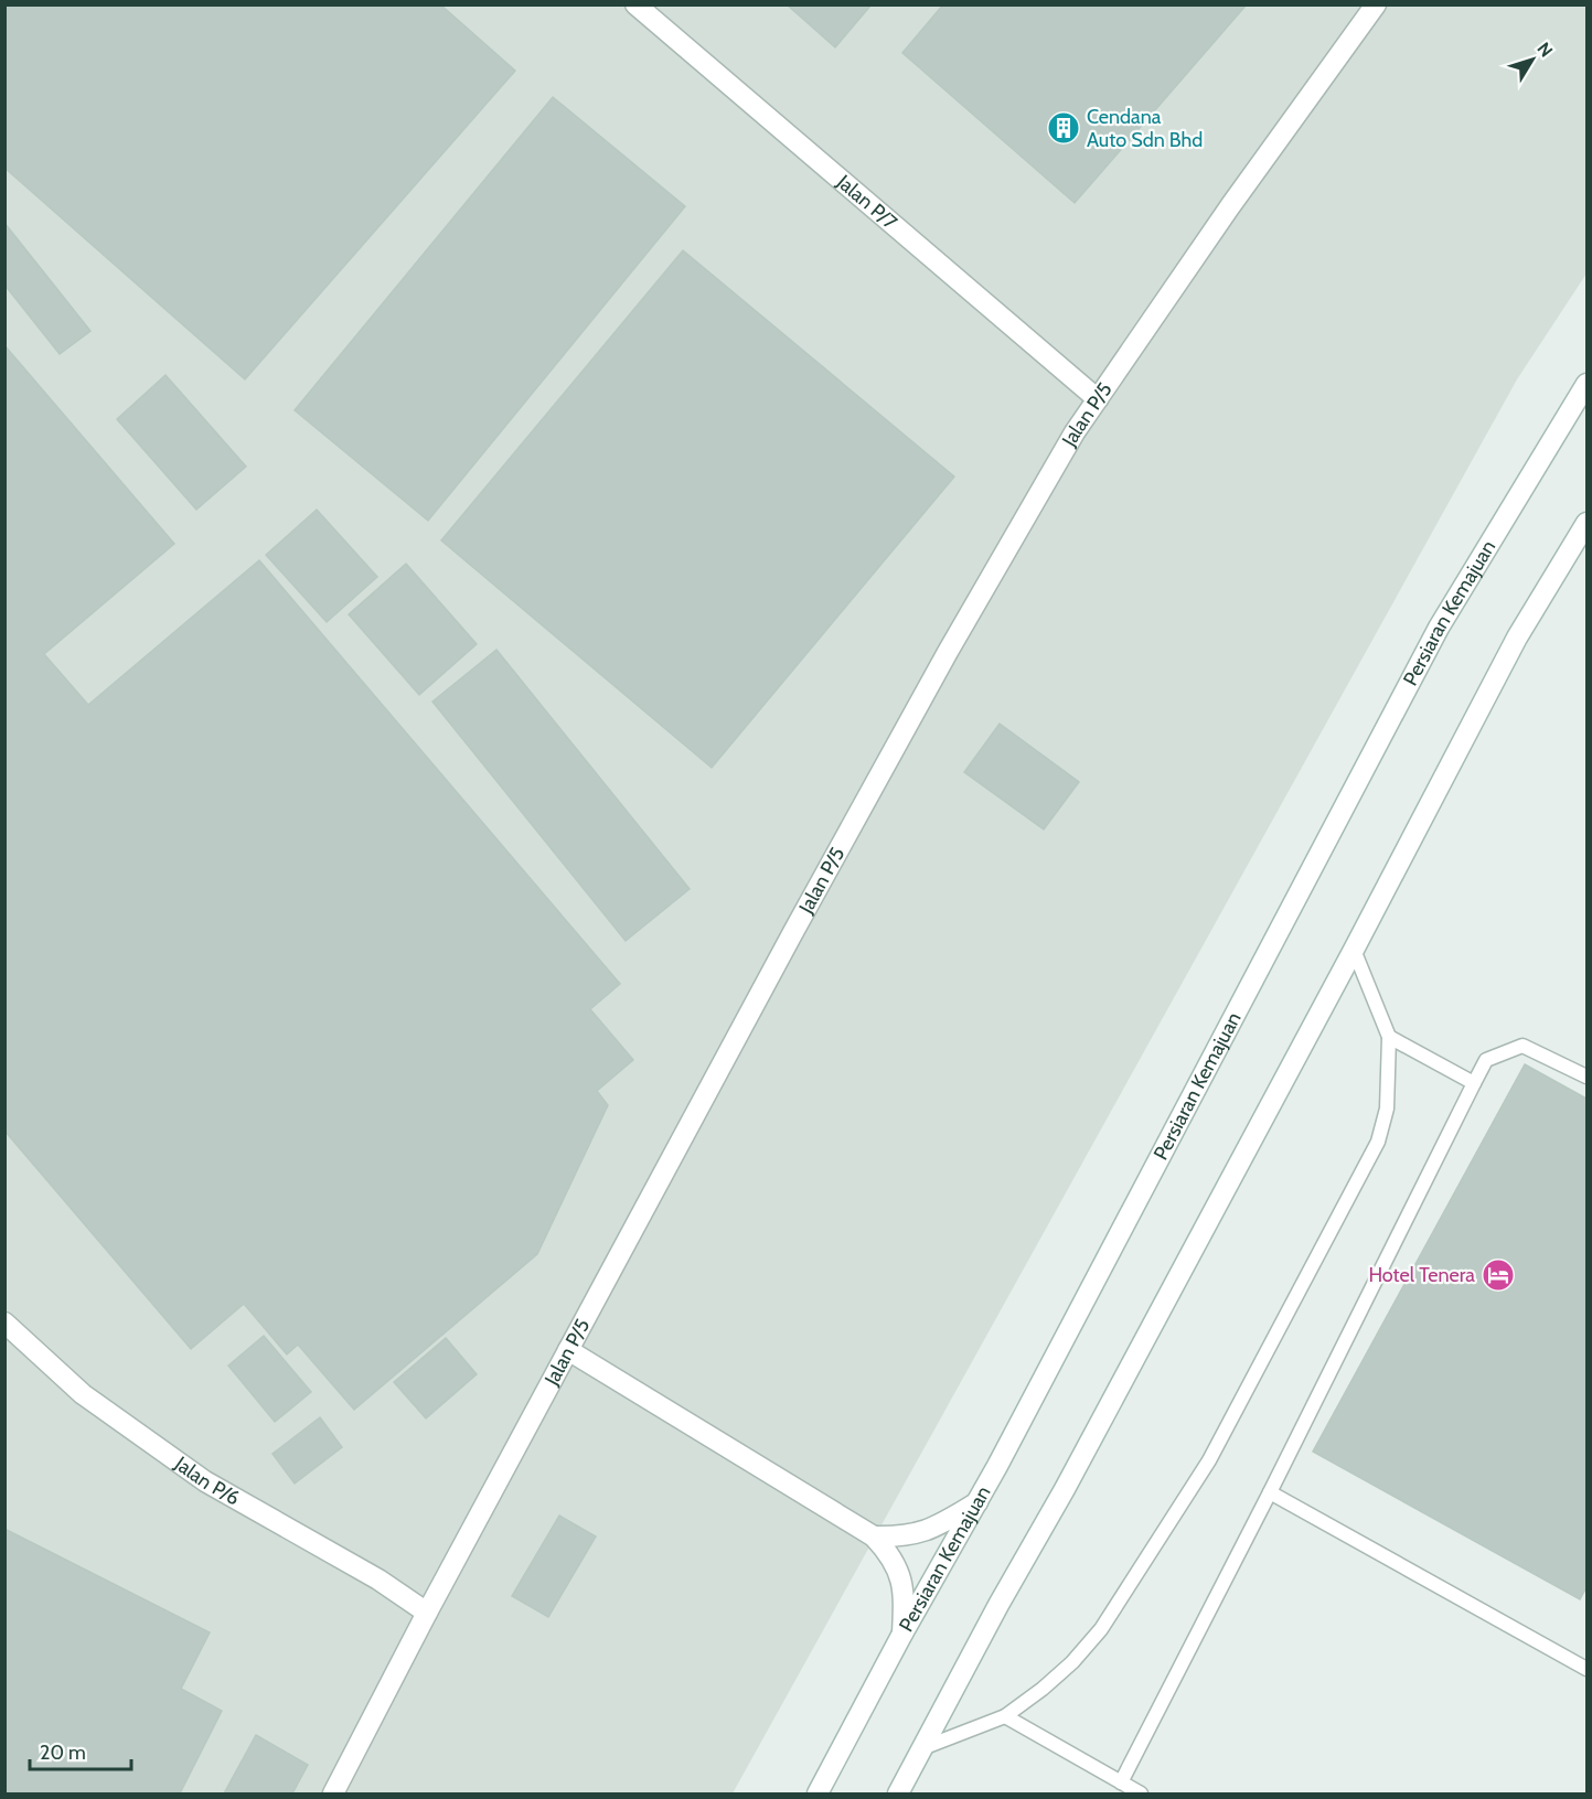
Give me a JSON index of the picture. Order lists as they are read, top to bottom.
{
  "streets": {
    "street": [
      "Jalan P/7",
      "Jalan P/5",
      "Persiaran Kemajuan",
      "Jalan P/6"
    ]
  },
  "crossings": [
    ["Jalan P/7", "Jalan P/5"],
    ["Jalan P/5", "Jalan P/6"]
  ],
  "places": {
    "building": ["Cendana Auto Sdn Bhd"],
    "hotel": ["Hotel Tenera"]
  },
  "scale_bar": "20 m",
  "north": "top right"
}
